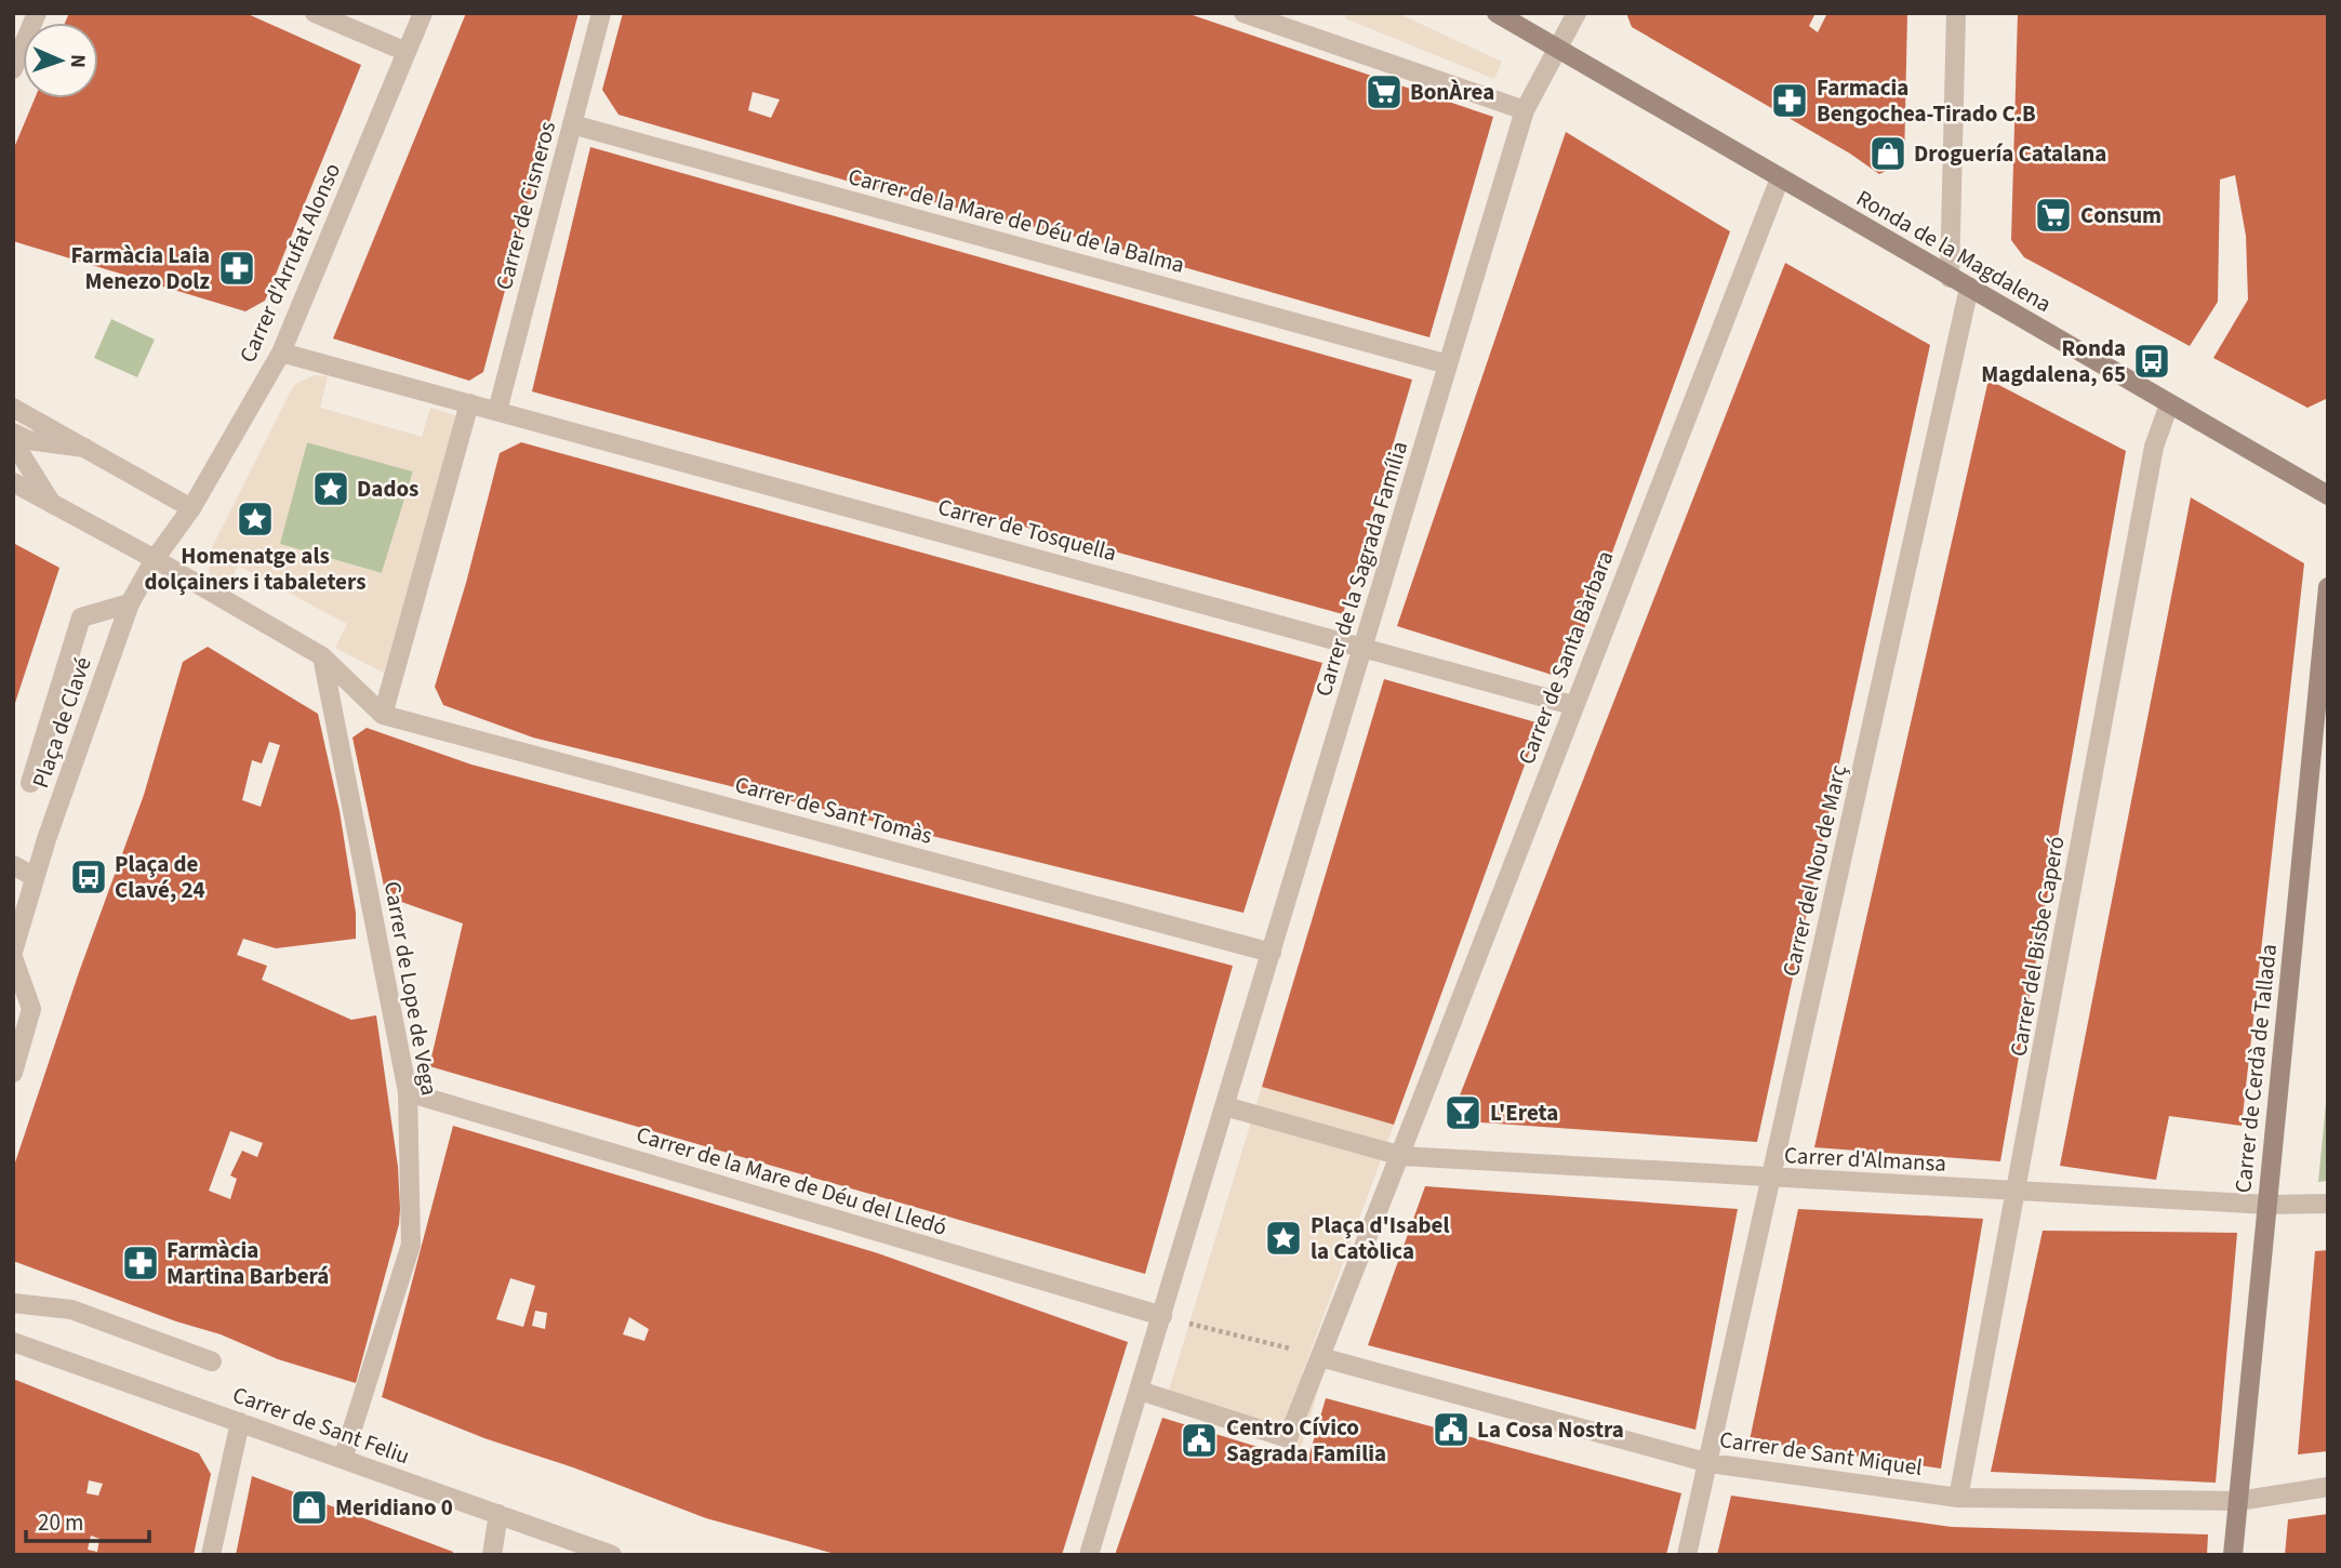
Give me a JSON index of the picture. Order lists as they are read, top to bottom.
{
  "streets": {
    "main road": ["Ronda de la Magdalena", "Carrer de Cerdà de Tallada"],
    "street": [
      "Carrer de Cisneros",
      "Carrer de la Mare de Déu de la Balma",
      "Carrer d'Arrufat Alonso",
      "Carrer de Tosquella",
      "Carrer de la Sagrada Família",
      "Carrer de Santa Bàrbara",
      "Plaça de Clavé",
      "Carrer de Sant Tomàs",
      "Carrer del Nou de Març",
      "Carrer del Bisbe Caperó",
      "Carrer de Lope de Vega",
      "Carrer d'Almansa",
      "Carrer de la Mare de Déu del Lledó",
      "Carrer de Sant Feliu",
      "Carrer de Sant Miquel"
    ]
  },
  "crossings": [
    ["Carrer de Cisneros", "Carrer de la Mare de Déu de la Balma"],
    ["Carrer de Cisneros", "Carrer de Tosquella"],
    ["Carrer de la Mare de Déu de la Balma", "Carrer de la Sagrada Família"],
    ["Ronda de la Magdalena", "Carrer de la Sagrada Família"],
    ["Ronda de la Magdalena", "Carrer de Santa Bàrbara"],
    ["Ronda de la Magdalena", "Carrer del Nou de Març"],
    ["Ronda de la Magdalena", "Carrer del Bisbe Caperó"],
    ["Carrer d'Arrufat Alonso", "Carrer de Tosquella"],
    ["Carrer d'Arrufat Alonso", "Plaça de Clavé"],
    ["Carrer de Tosquella", "Carrer de la Sagrada Família"],
    ["Carrer de Tosquella", "Carrer de Santa Bàrbara"],
    ["Carrer de la Sagrada Família", "Carrer de Sant Tomàs"],
    ["Carrer de Santa Bàrbara", "Carrer d'Almansa"],
    ["Carrer del Nou de Març", "Carrer d'Almansa"],
    ["Carrer del Nou de Març", "Carrer de Sant Miquel"],
    ["Carrer del Bisbe Caperó", "Carrer d'Almansa"],
    ["Carrer del Bisbe Caperó", "Carrer de Sant Miquel"],
    ["Carrer de Lope de Vega", "Carrer de la Mare de Déu del Lledó"],
    ["Carrer de Lope de Vega", "Carrer de Sant Feliu"],
    ["Carrer de Cerdà de Tallada", "Carrer d'Almansa"],
    ["Carrer de Cerdà de Tallada", "Carrer de Sant Miquel"]
  ],
  "places": {
    "supermarket": ["BonÀrea", "Consum"],
    "pharmacy": ["Farmacia Bengochea-Tirado C.B", "Farmàcia Laia Menezo Dolz", "Farmàcia Martina Barberá"],
    "shop": ["Droguería Catalana", "Meridiano 0"],
    "bus stop": ["Ronda Magdalena, 65", "Plaça de Clavé, 24"],
    "place": ["Dados", "Homenatge als dolçainers i tabaleters", "Plaça d'Isabel la Catòlica"],
    "bar": ["L'Ereta"],
    "public building": ["La Cosa Nostra", "Centro Cívico Sagrada Familia"]
  },
  "scale_bar": "20 m",
  "north": "right"
}
